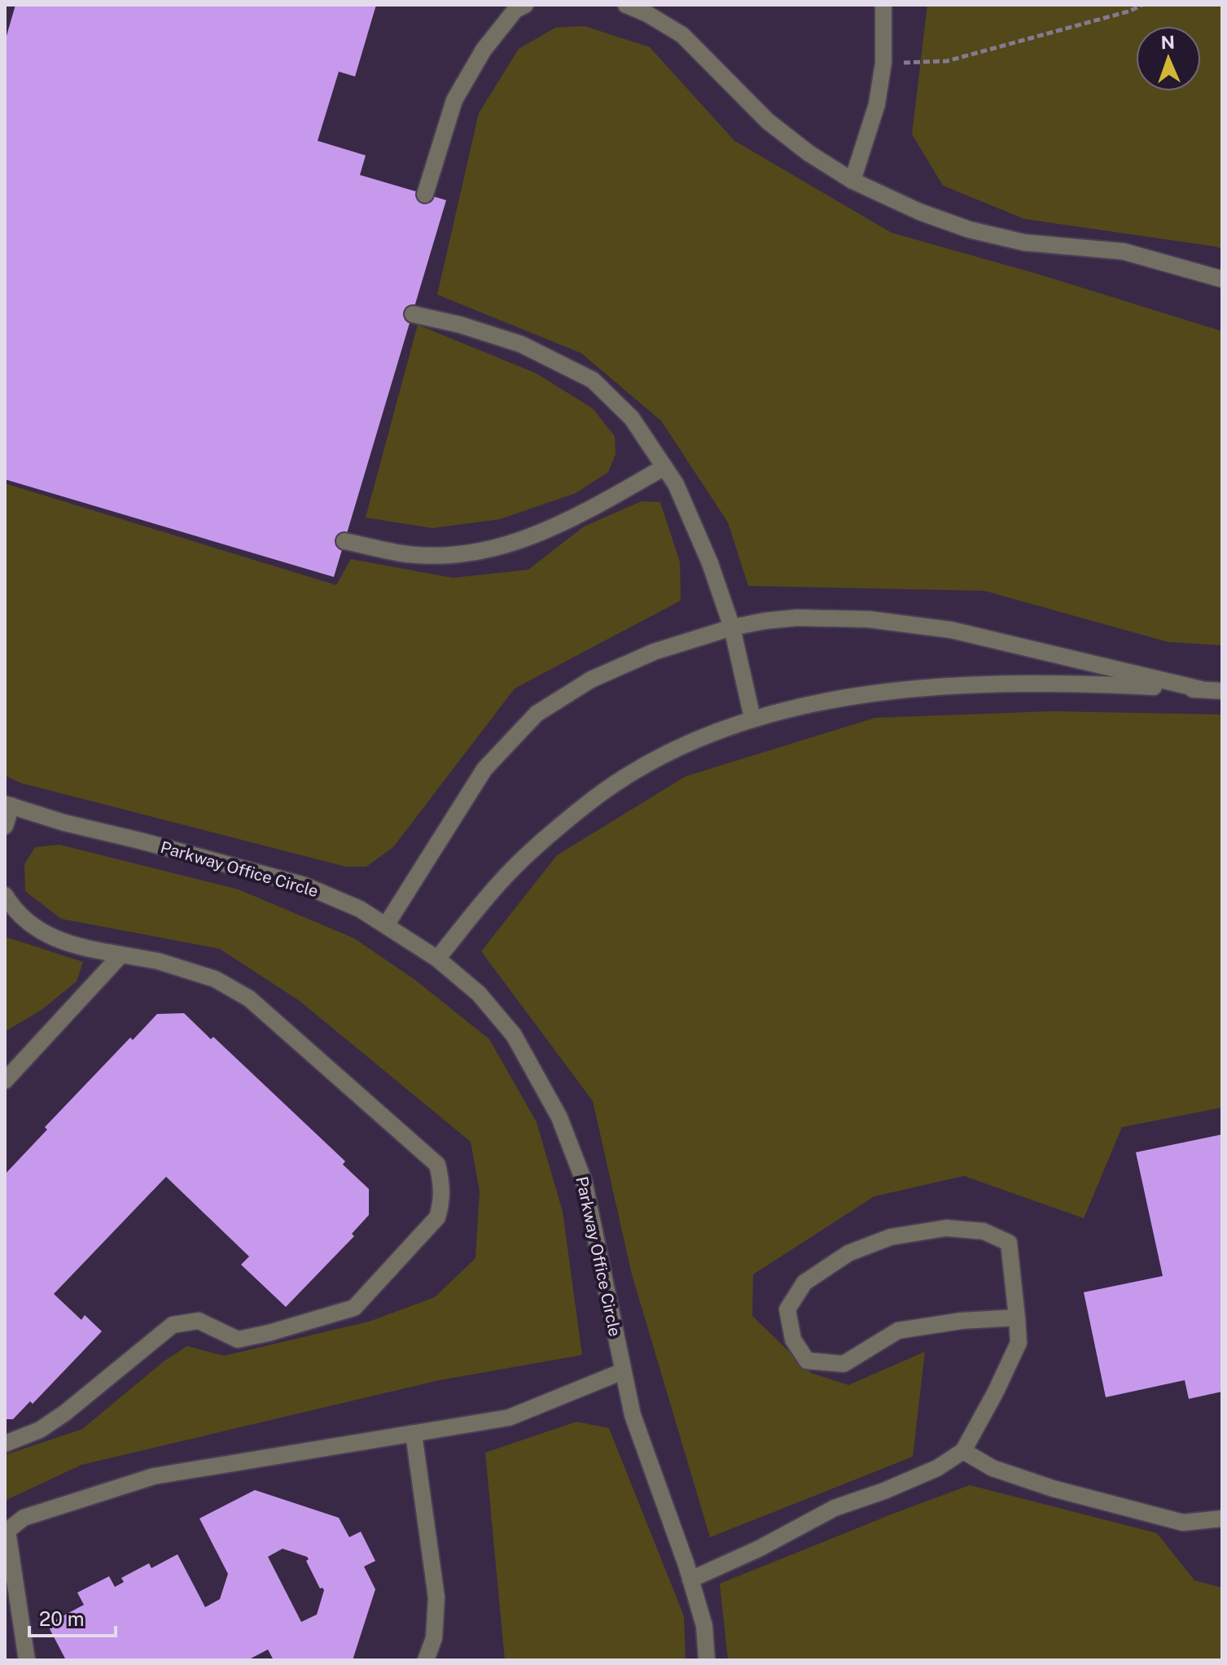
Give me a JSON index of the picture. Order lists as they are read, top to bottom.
{
  "streets": {
    "street": ["Parkway Office Circle"]
  },
  "scale_bar": "20 m",
  "north": "top"
}
